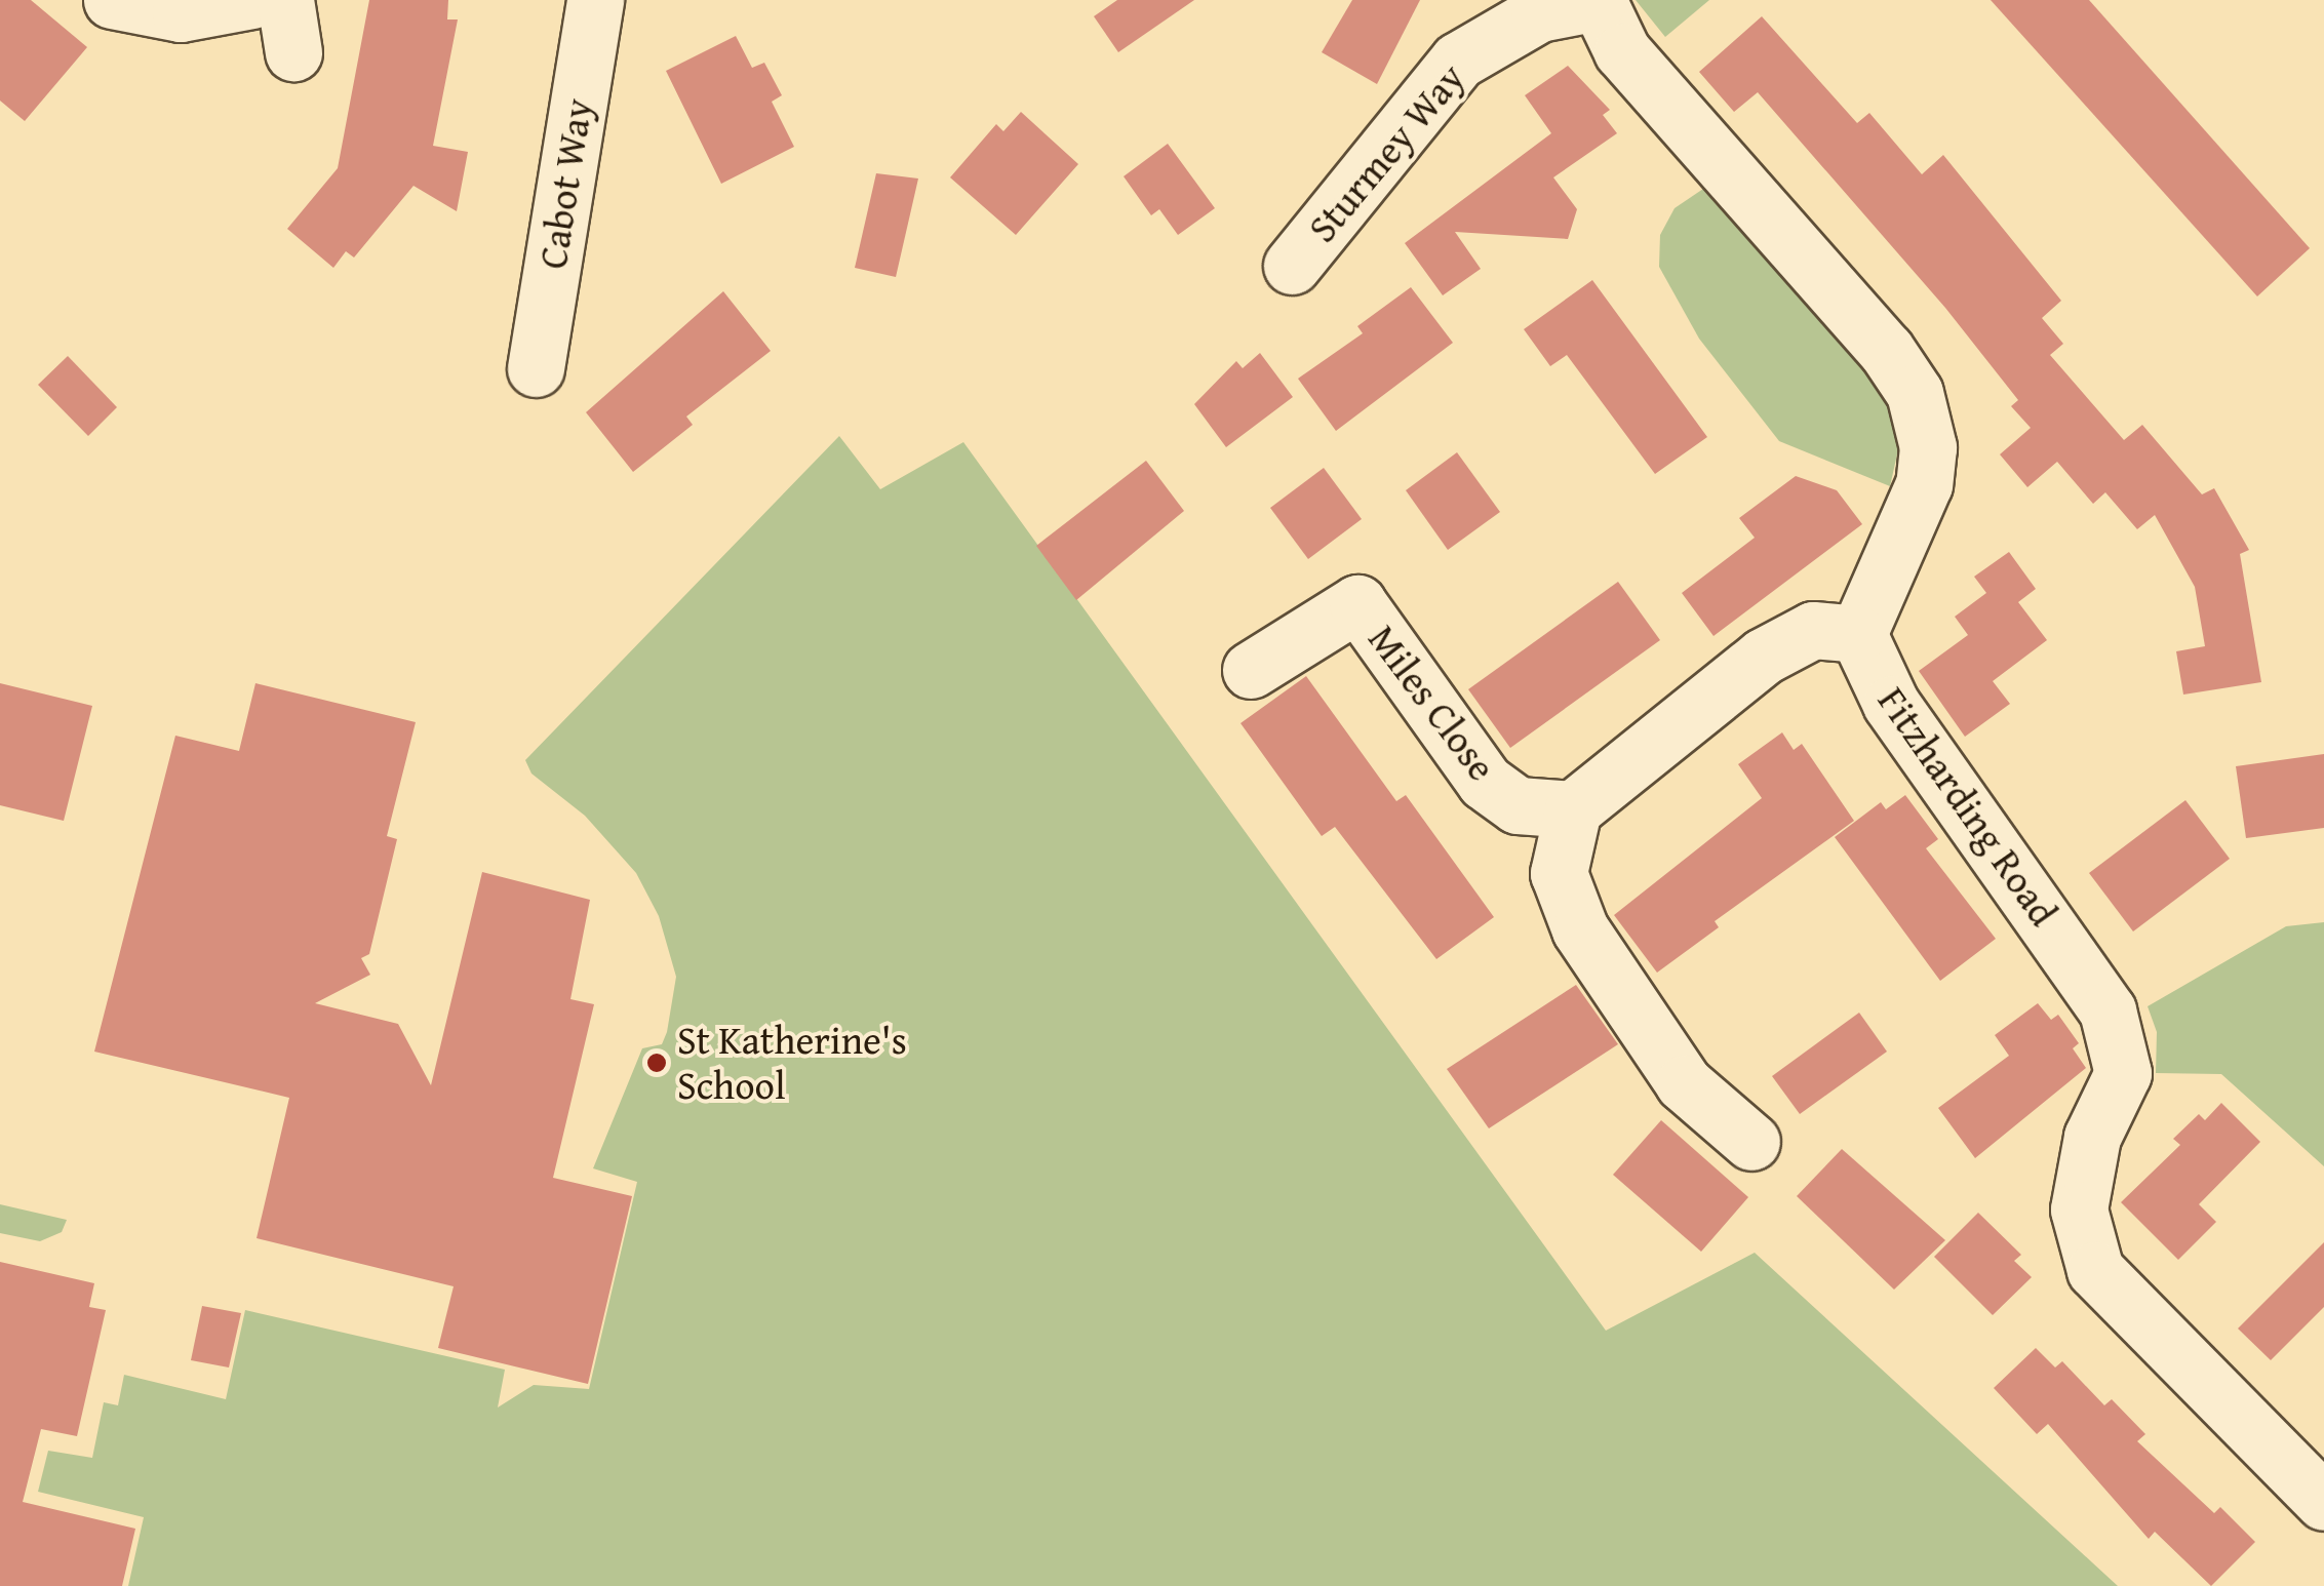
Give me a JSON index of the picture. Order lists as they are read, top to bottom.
{
  "streets": {
    "street": [
      "Sturmey Way",
      "Cabot Way",
      "Miles Close",
      "Fitzharding Road"
    ]
  },
  "places": ["St Katherine's School"]
}
